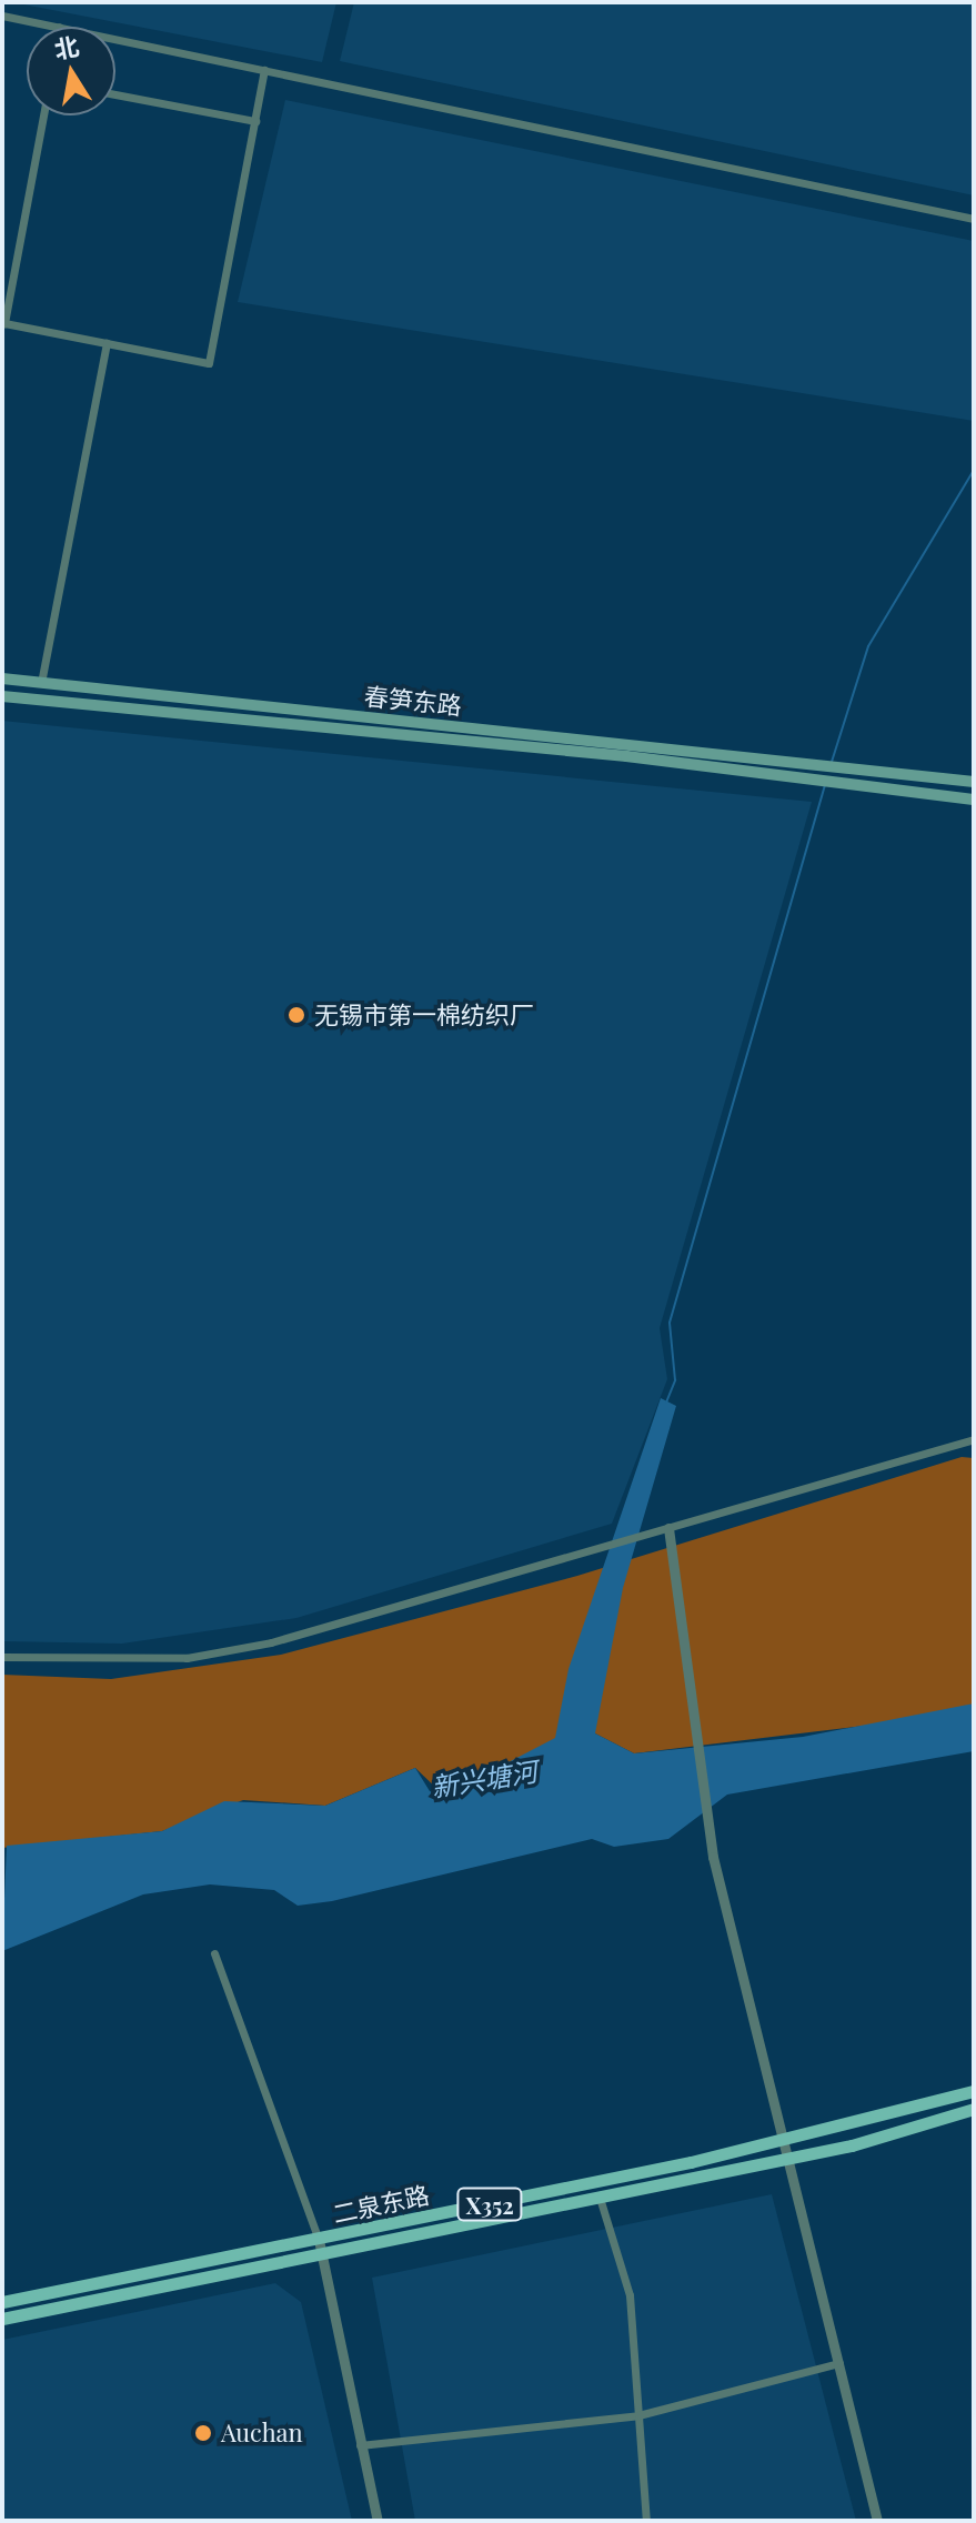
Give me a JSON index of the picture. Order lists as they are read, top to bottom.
{
  "streets": {
    "main road": ["春笋东路", "二泉东路", "X352"]
  },
  "water": ["新兴塘河"],
  "places": ["无锡市第一棉纺织厂", "Auchan"],
  "north": "top"
}
